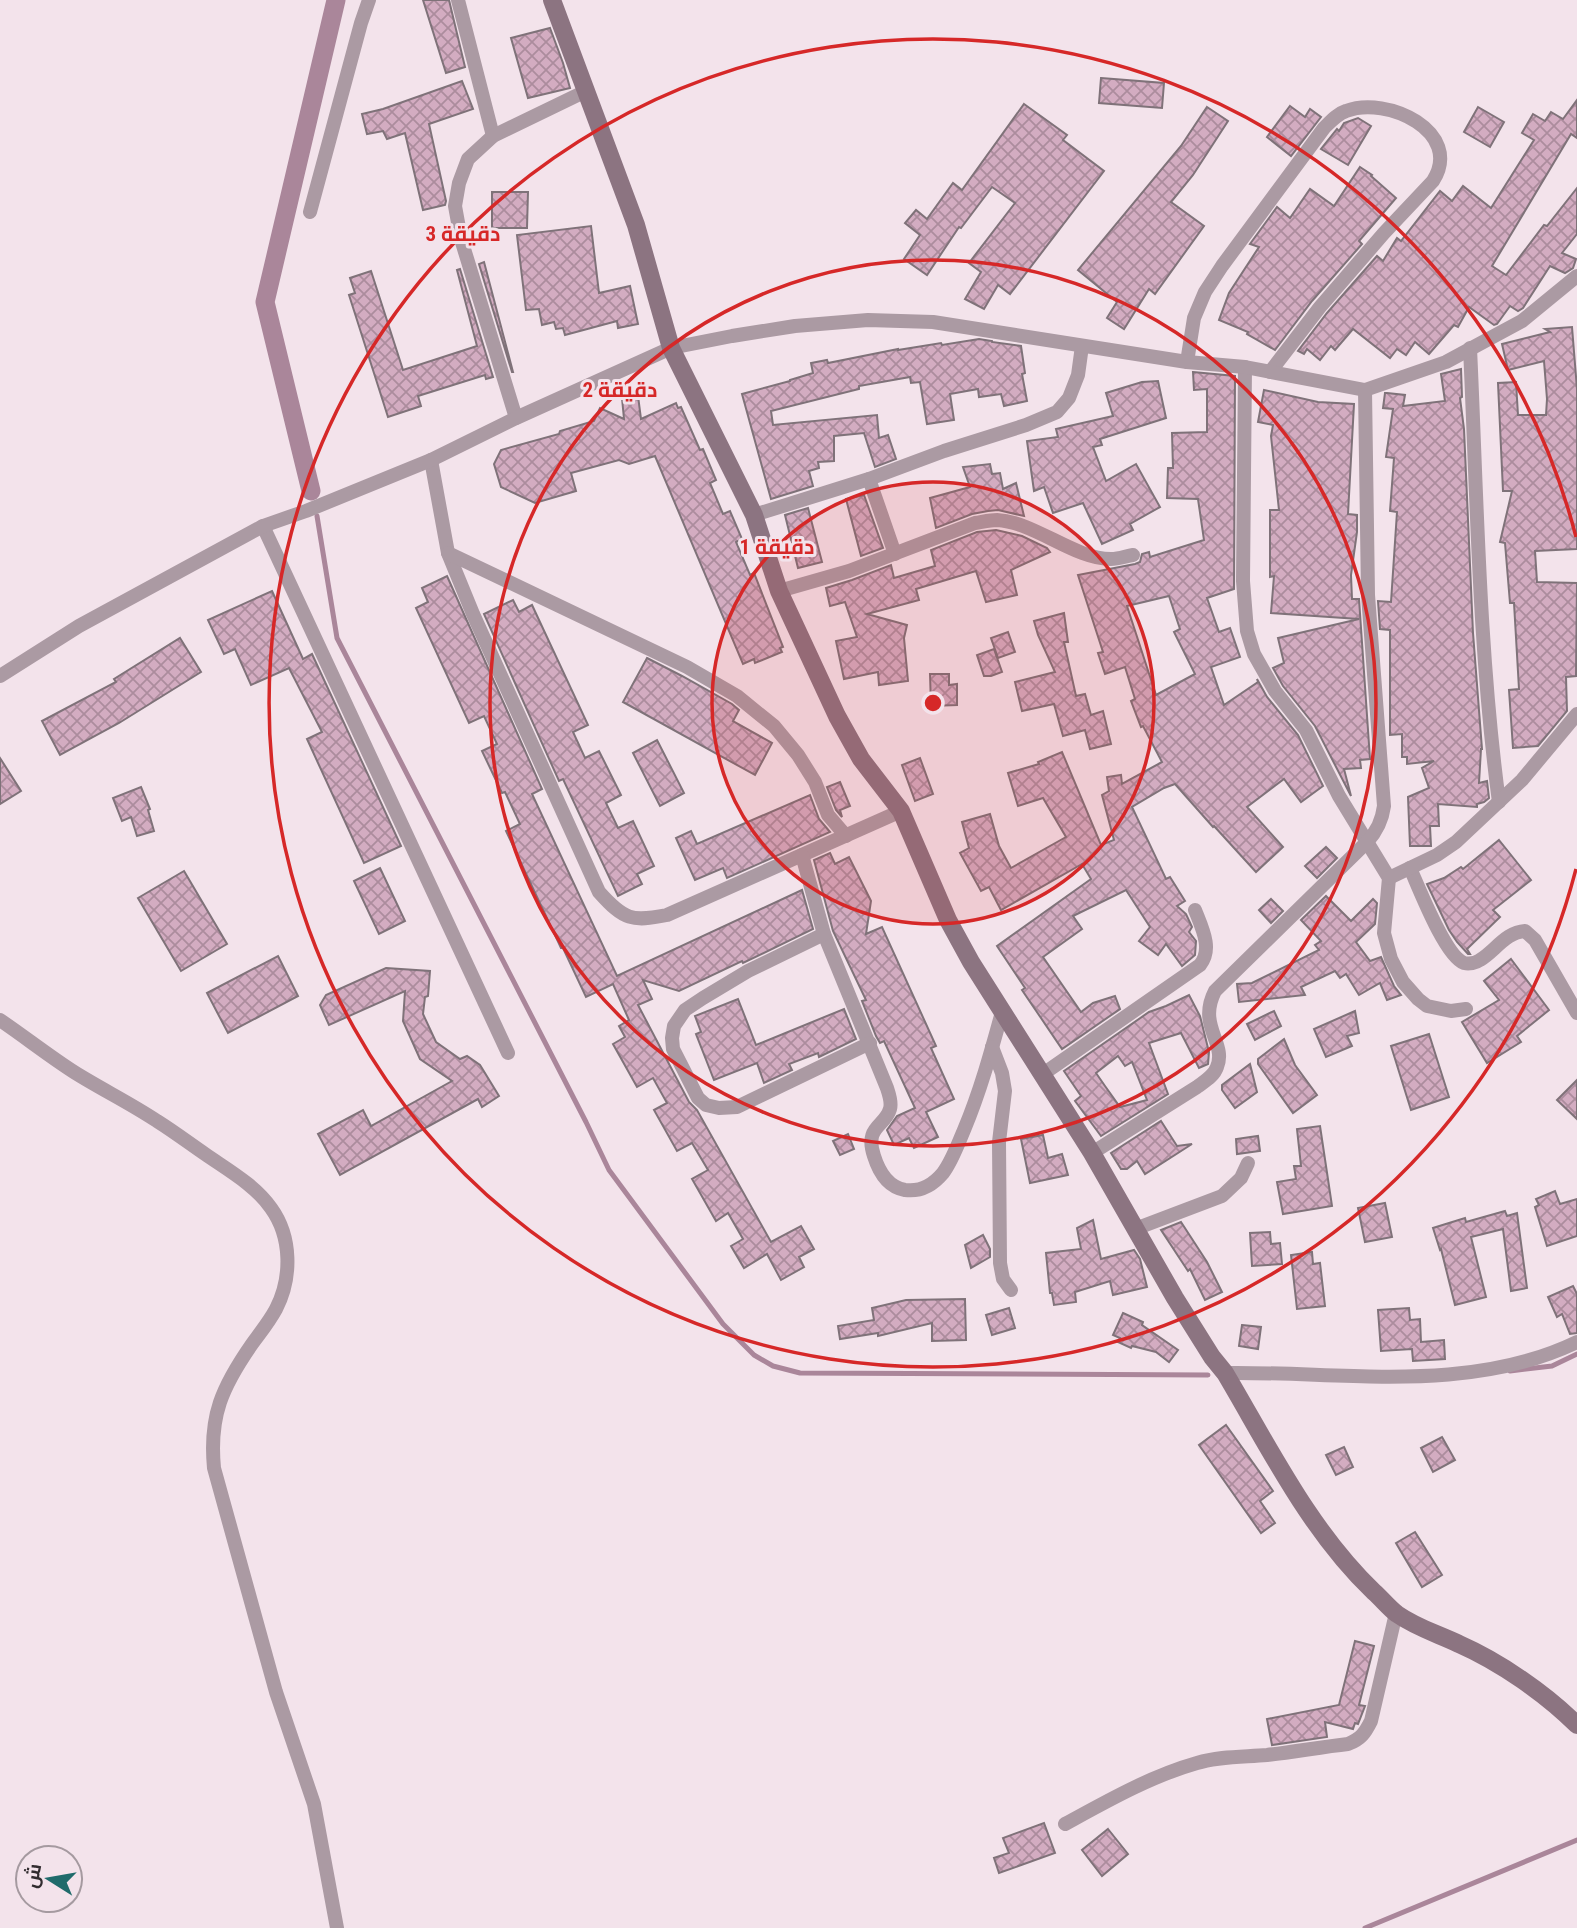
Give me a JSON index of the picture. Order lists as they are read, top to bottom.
{
  "north": "left",
  "rings": ["3 دقيقة", "2 دقيقة", "1 دقيقة"]
}
